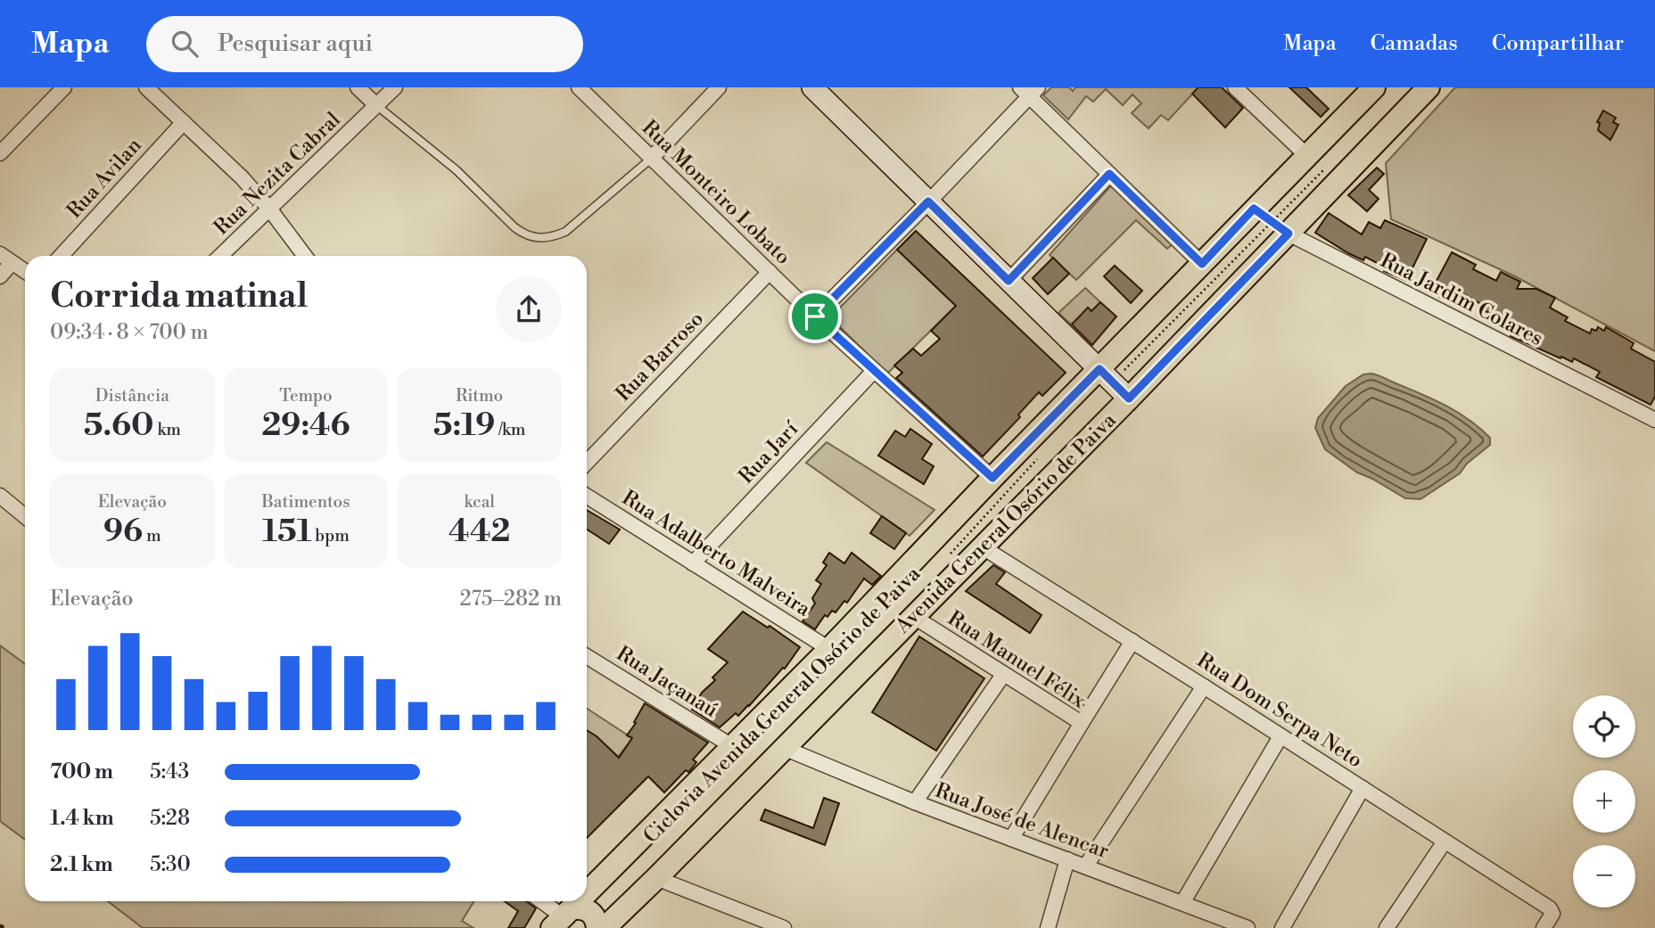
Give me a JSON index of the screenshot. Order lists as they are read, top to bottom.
{
  "streets": {
    "main road": ["Avenida General Osório de Paiva"],
    "street": [
      "Rua Nezita Cabral",
      "Rua Avilan",
      "Rua Monteiro Lobato",
      "Rua Jardim Colares",
      "Rua Barroso",
      "Rua Jarí",
      "Rua Adalberto Malveira",
      "Rua Manuel Félix",
      "Rua Jaçanaú",
      "Rua Dom Serpa Neto",
      "Rua José de Alencar"
    ]
  },
  "crossings": [
    ["Rua Monteiro Lobato", "Rua Barroso"],
    ["Rua Monteiro Lobato", "Rua Jarí"],
    ["Rua Monteiro Lobato", "Avenida General Osório de Paiva"],
    ["Rua Jardim Colares", "Avenida General Osório de Paiva"],
    ["Rua Jarí", "Rua Adalberto Malveira"],
    ["Avenida General Osório de Paiva", "Rua Adalberto Malveira"],
    ["Avenida General Osório de Paiva", "Rua Manuel Félix"],
    ["Avenida General Osório de Paiva", "Rua Jaçanaú"],
    ["Avenida General Osório de Paiva", "Rua Dom Serpa Neto"],
    ["Avenida General Osório de Paiva", "Rua José de Alencar"],
    ["Rua Manuel Félix", "Rua José de Alencar"]
  ],
  "page": {
    "header": "Mapa",
    "search": "Pesquisar aqui",
    "nav": ["Mapa", "Camadas", "Compartilhar"],
    "heading": ["Corrida matinal", "09:34 · 8 × 700 m"],
    "stats": [
      ["Distância", "5.60 km"],
      ["Tempo", "29:46"],
      ["Ritmo", "5:19 /km"],
      ["Elevação", "96 m"],
      ["Batimentos", "151 bpm"],
      ["kcal", "442"]
    ],
    "chart": ["Elevação", "275–282 m"],
    "map_buttons": ["+", "−"],
    "list": [
      {
        "name": "700 m",
        "note": "5:43"
      },
      {
        "name": "1.4 km",
        "note": "5:28"
      },
      {
        "name": "2.1 km",
        "note": "5:30"
      }
    ]
  }
}
